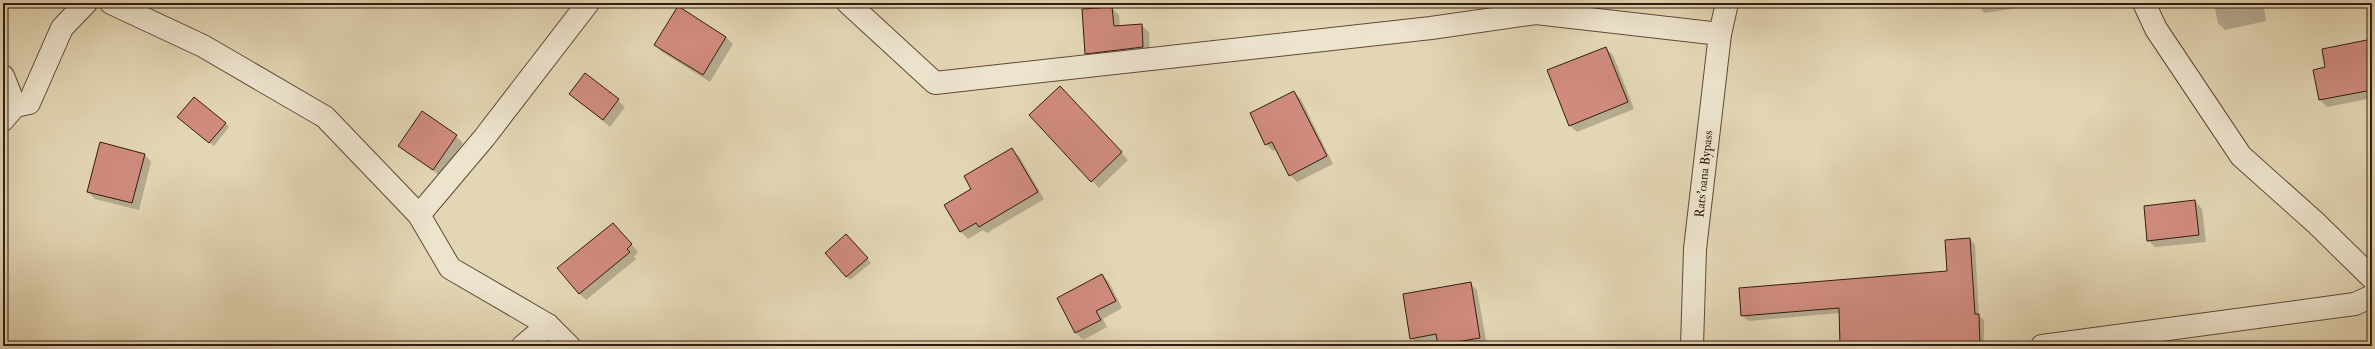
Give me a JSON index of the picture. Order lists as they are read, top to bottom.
{
  "streets": {
    "street": ["Rats'oana Bypass"]
  }
}
